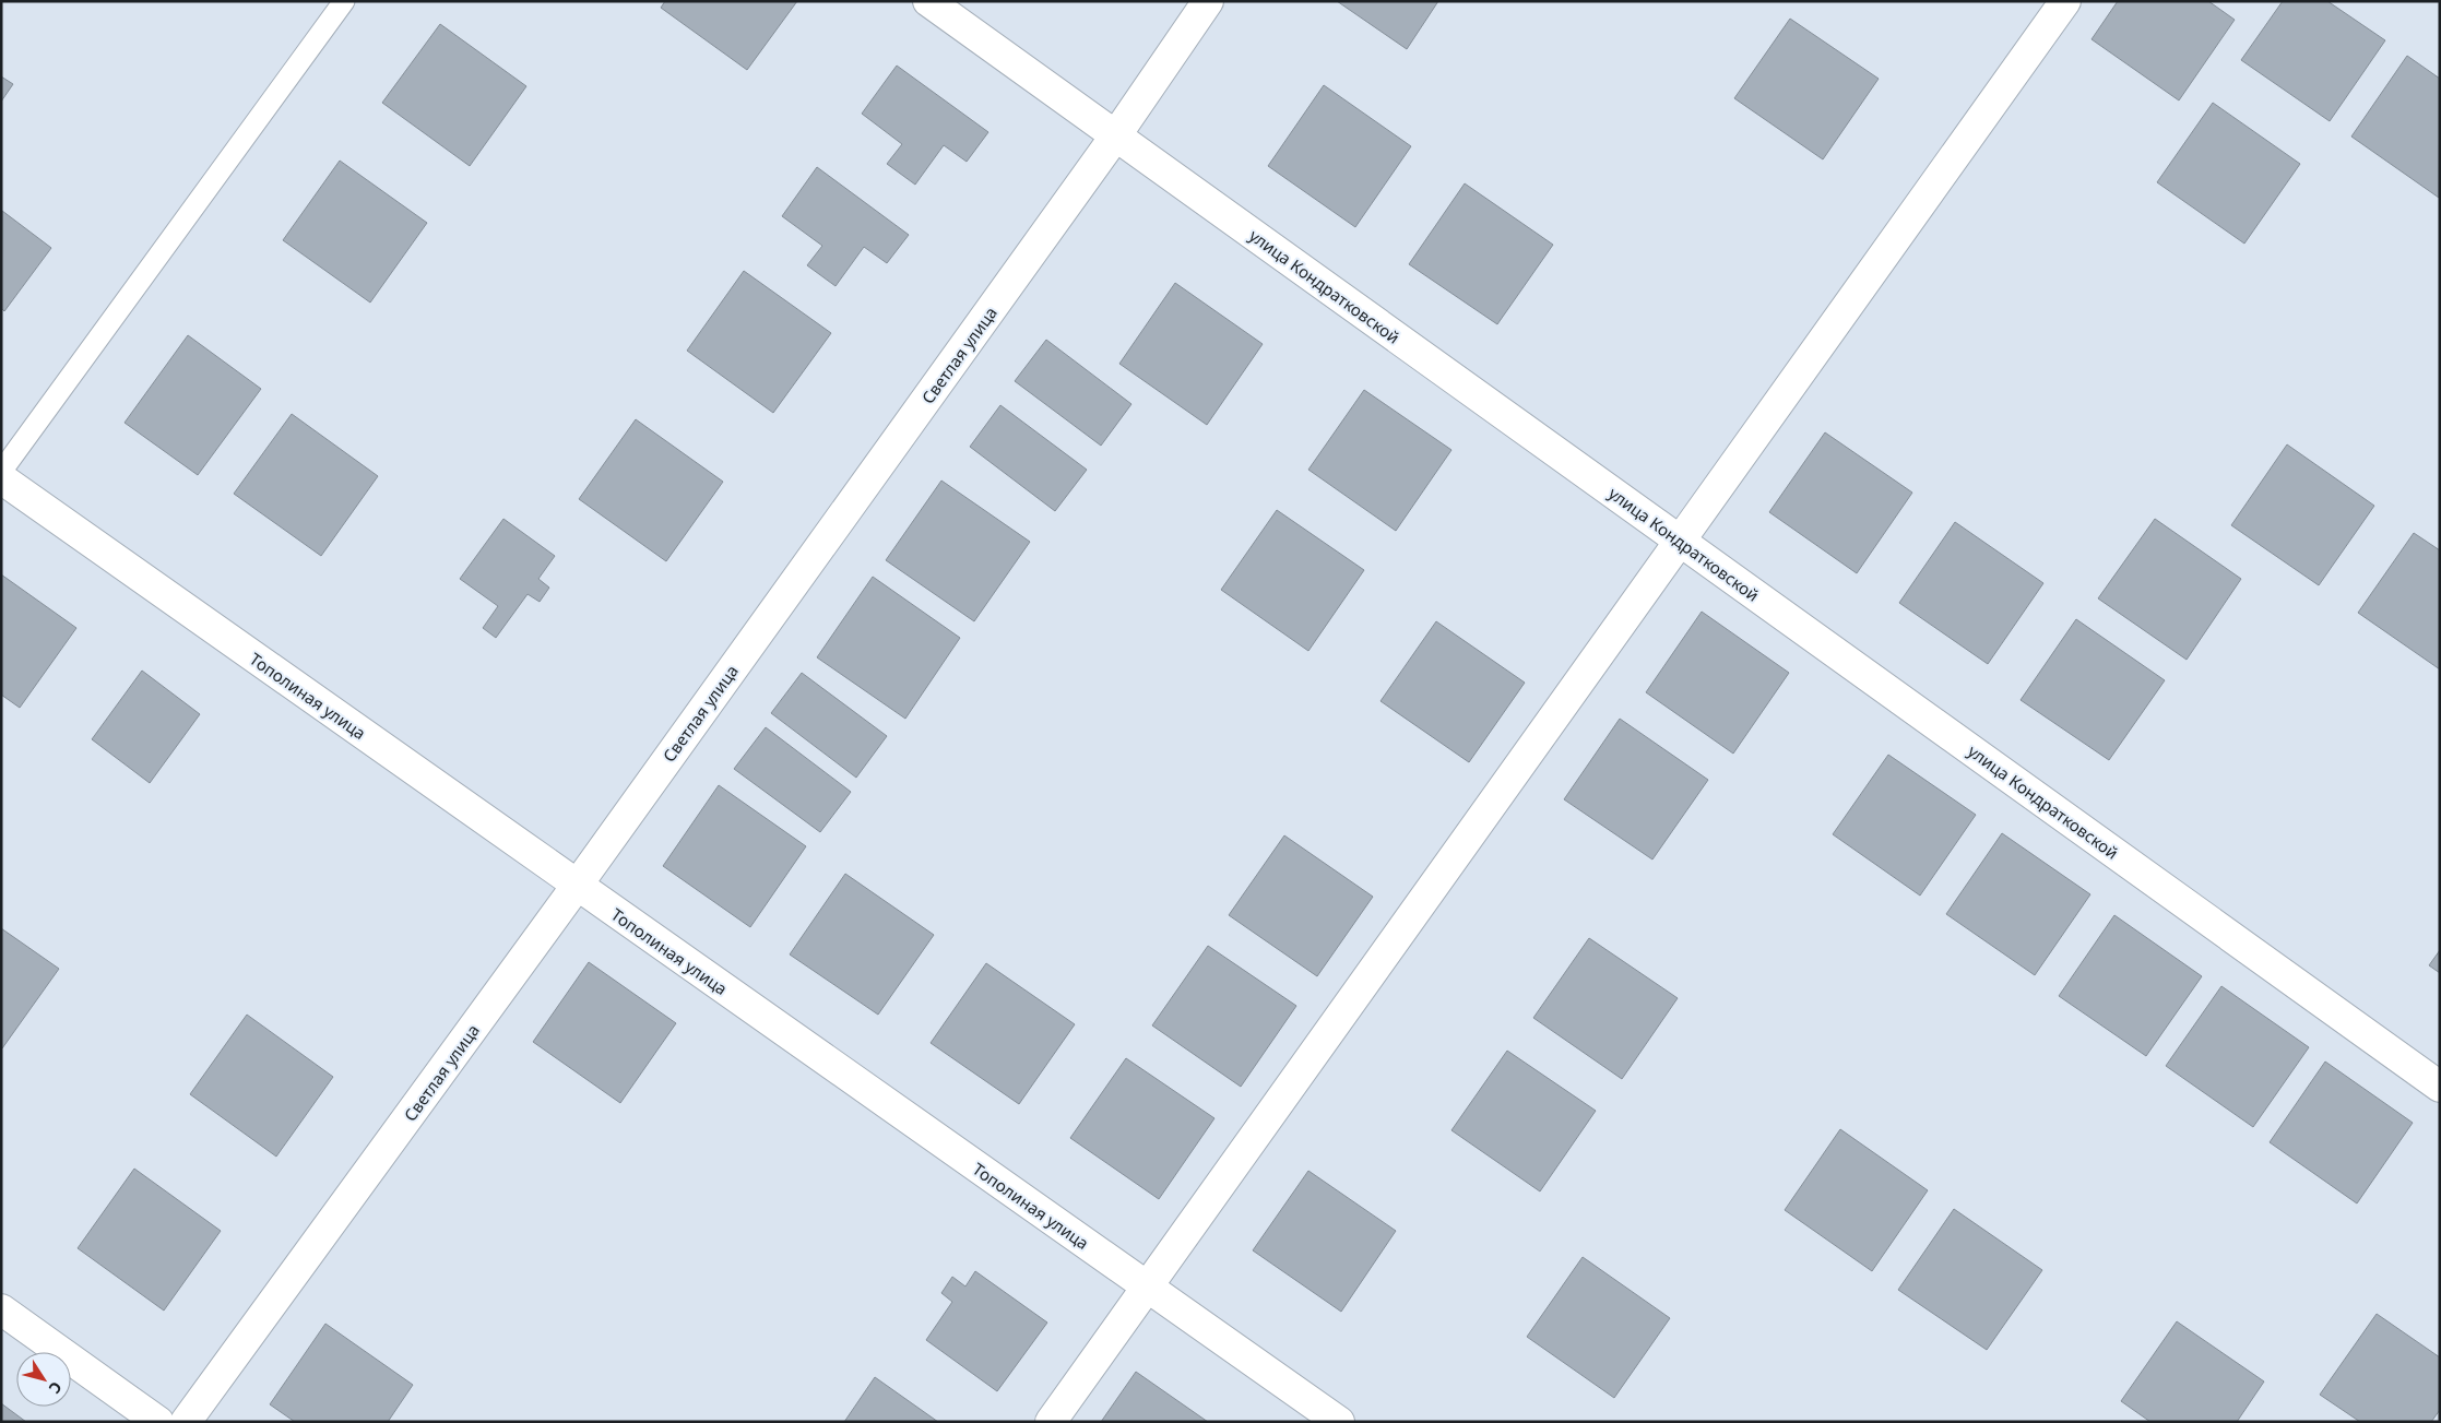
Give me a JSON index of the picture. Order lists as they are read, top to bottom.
{
  "streets": {
    "street": ["улица Кондратковской", "Светлая улица", "Тополиная улица"]
  },
  "crossings": [
    ["улица Кондратковской", "Светлая улица"],
    ["Светлая улица", "Тополиная улица"]
  ],
  "north": "bottom right"
}
